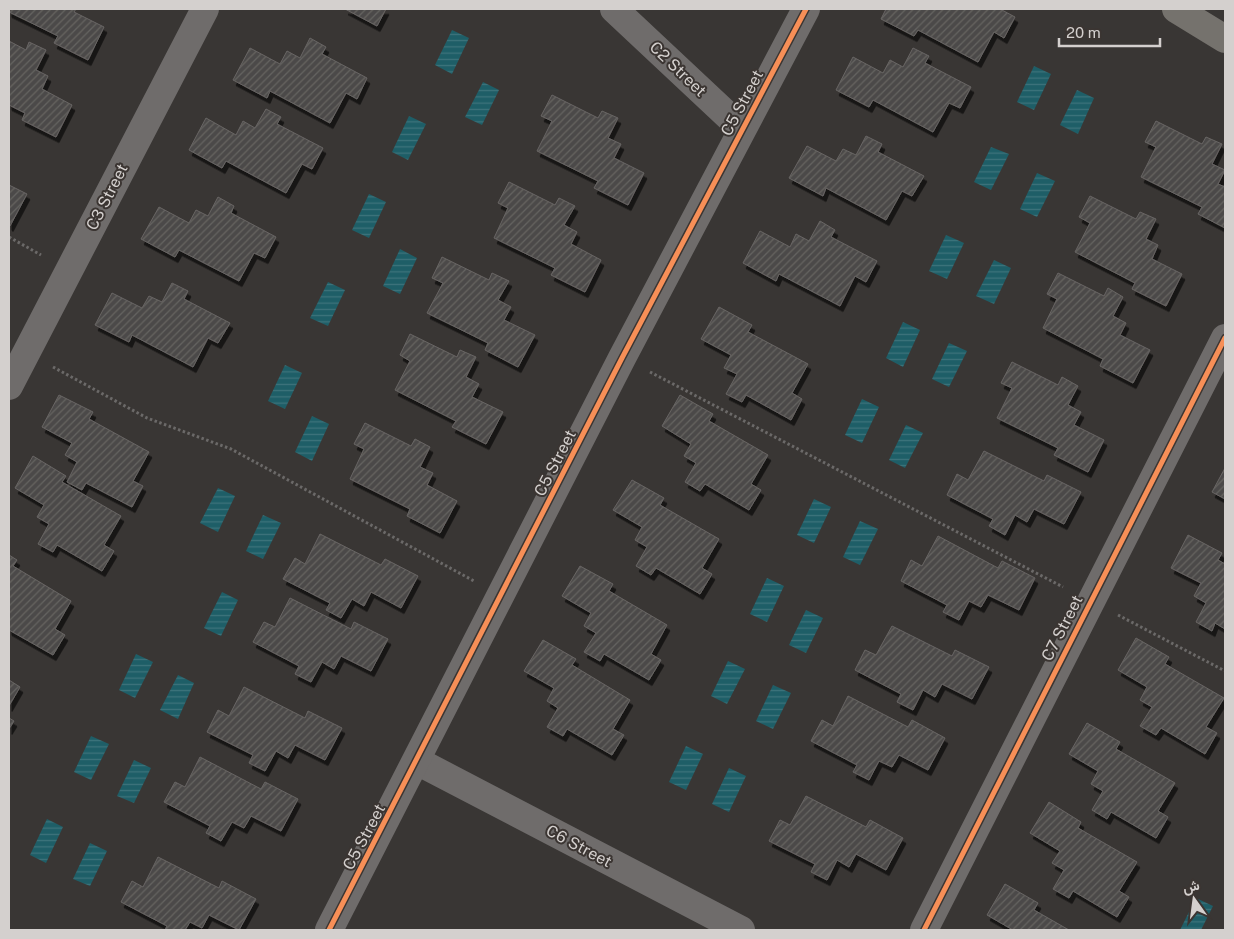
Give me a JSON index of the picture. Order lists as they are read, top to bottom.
{
  "streets": {
    "street": [
      "C2 Street",
      "C5 Street",
      "C3 Street",
      "C7 Street",
      "C6 Street"
    ]
  },
  "crossings": [
    ["C2 Street", "C5 Street"],
    ["C5 Street", "C6 Street"]
  ],
  "scale_bar": "20 m",
  "north": "top"
}
